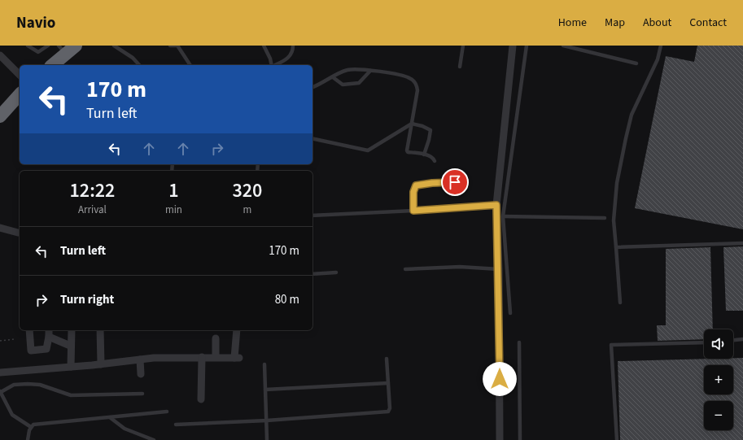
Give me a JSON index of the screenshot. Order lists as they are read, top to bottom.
{
  "page": {
    "header": "Navio",
    "nav": [
      "Home",
      "Map",
      "About",
      "Contact"
    ],
    "turn": ["170 m", "Turn left"],
    "eta": [
      "12:22",
      "Arrival",
      "1",
      "min",
      "320",
      "m"
    ],
    "list": [
      {
        "name": "Turn left",
        "value": "170 m"
      },
      {
        "name": "Turn right",
        "value": "80 m"
      }
    ],
    "map_buttons": ["+", "−"]
  }
}
